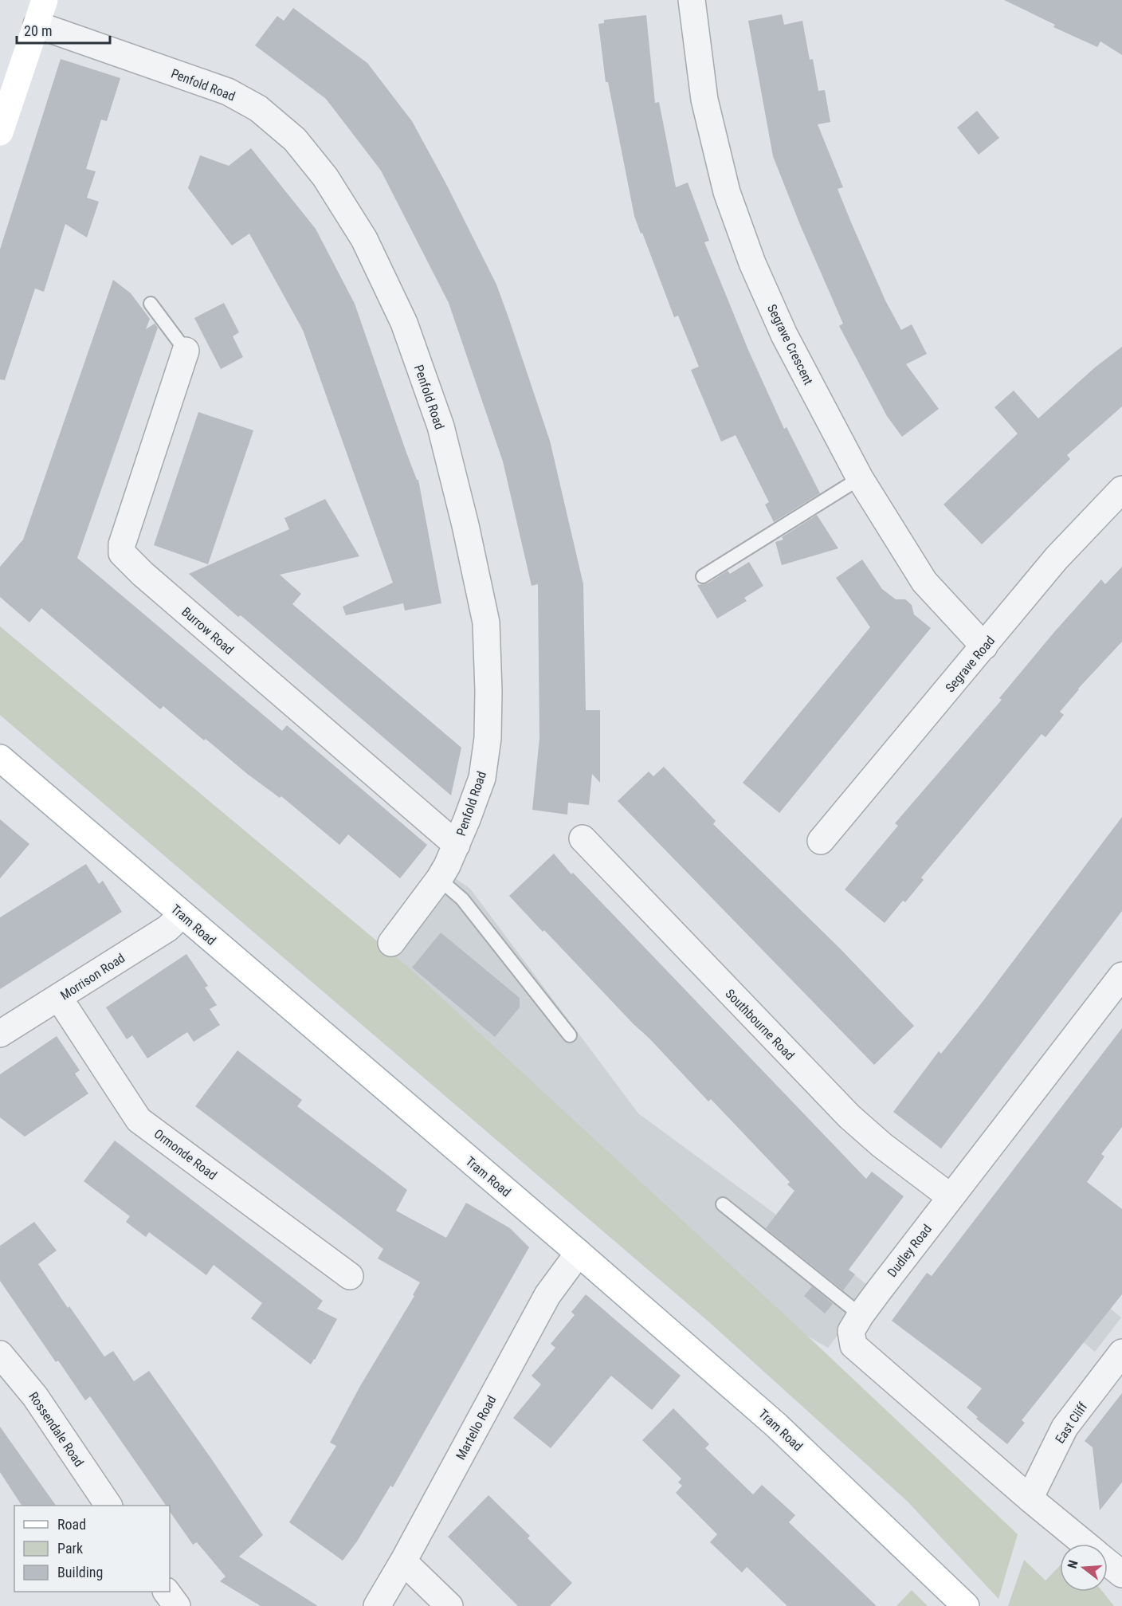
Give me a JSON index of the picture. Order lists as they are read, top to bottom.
{
  "streets": {
    "main road": ["Tram Road"],
    "street": [
      "Penfold Road",
      "Segrave Crescent",
      "Burrow Road",
      "Segrave Road",
      "Morrison Road",
      "Southbourne Road",
      "Ormonde Road",
      "Dudley Road",
      "East Cliff",
      "Martello Road",
      "Rossendale Road"
    ]
  },
  "crossings": [
    ["Penfold Road", "Burrow Road"],
    ["Segrave Crescent", "Segrave Road"],
    ["Tram Road", "Morrison Road"],
    ["Tram Road", "Martello Road"],
    ["Morrison Road", "Ormonde Road"],
    ["Southbourne Road", "Dudley Road"],
    ["Dudley Road", "East Cliff"]
  ],
  "legend": ["Road", "Park", "Building"],
  "scale_bar": "20 m",
  "north": "left"
}
